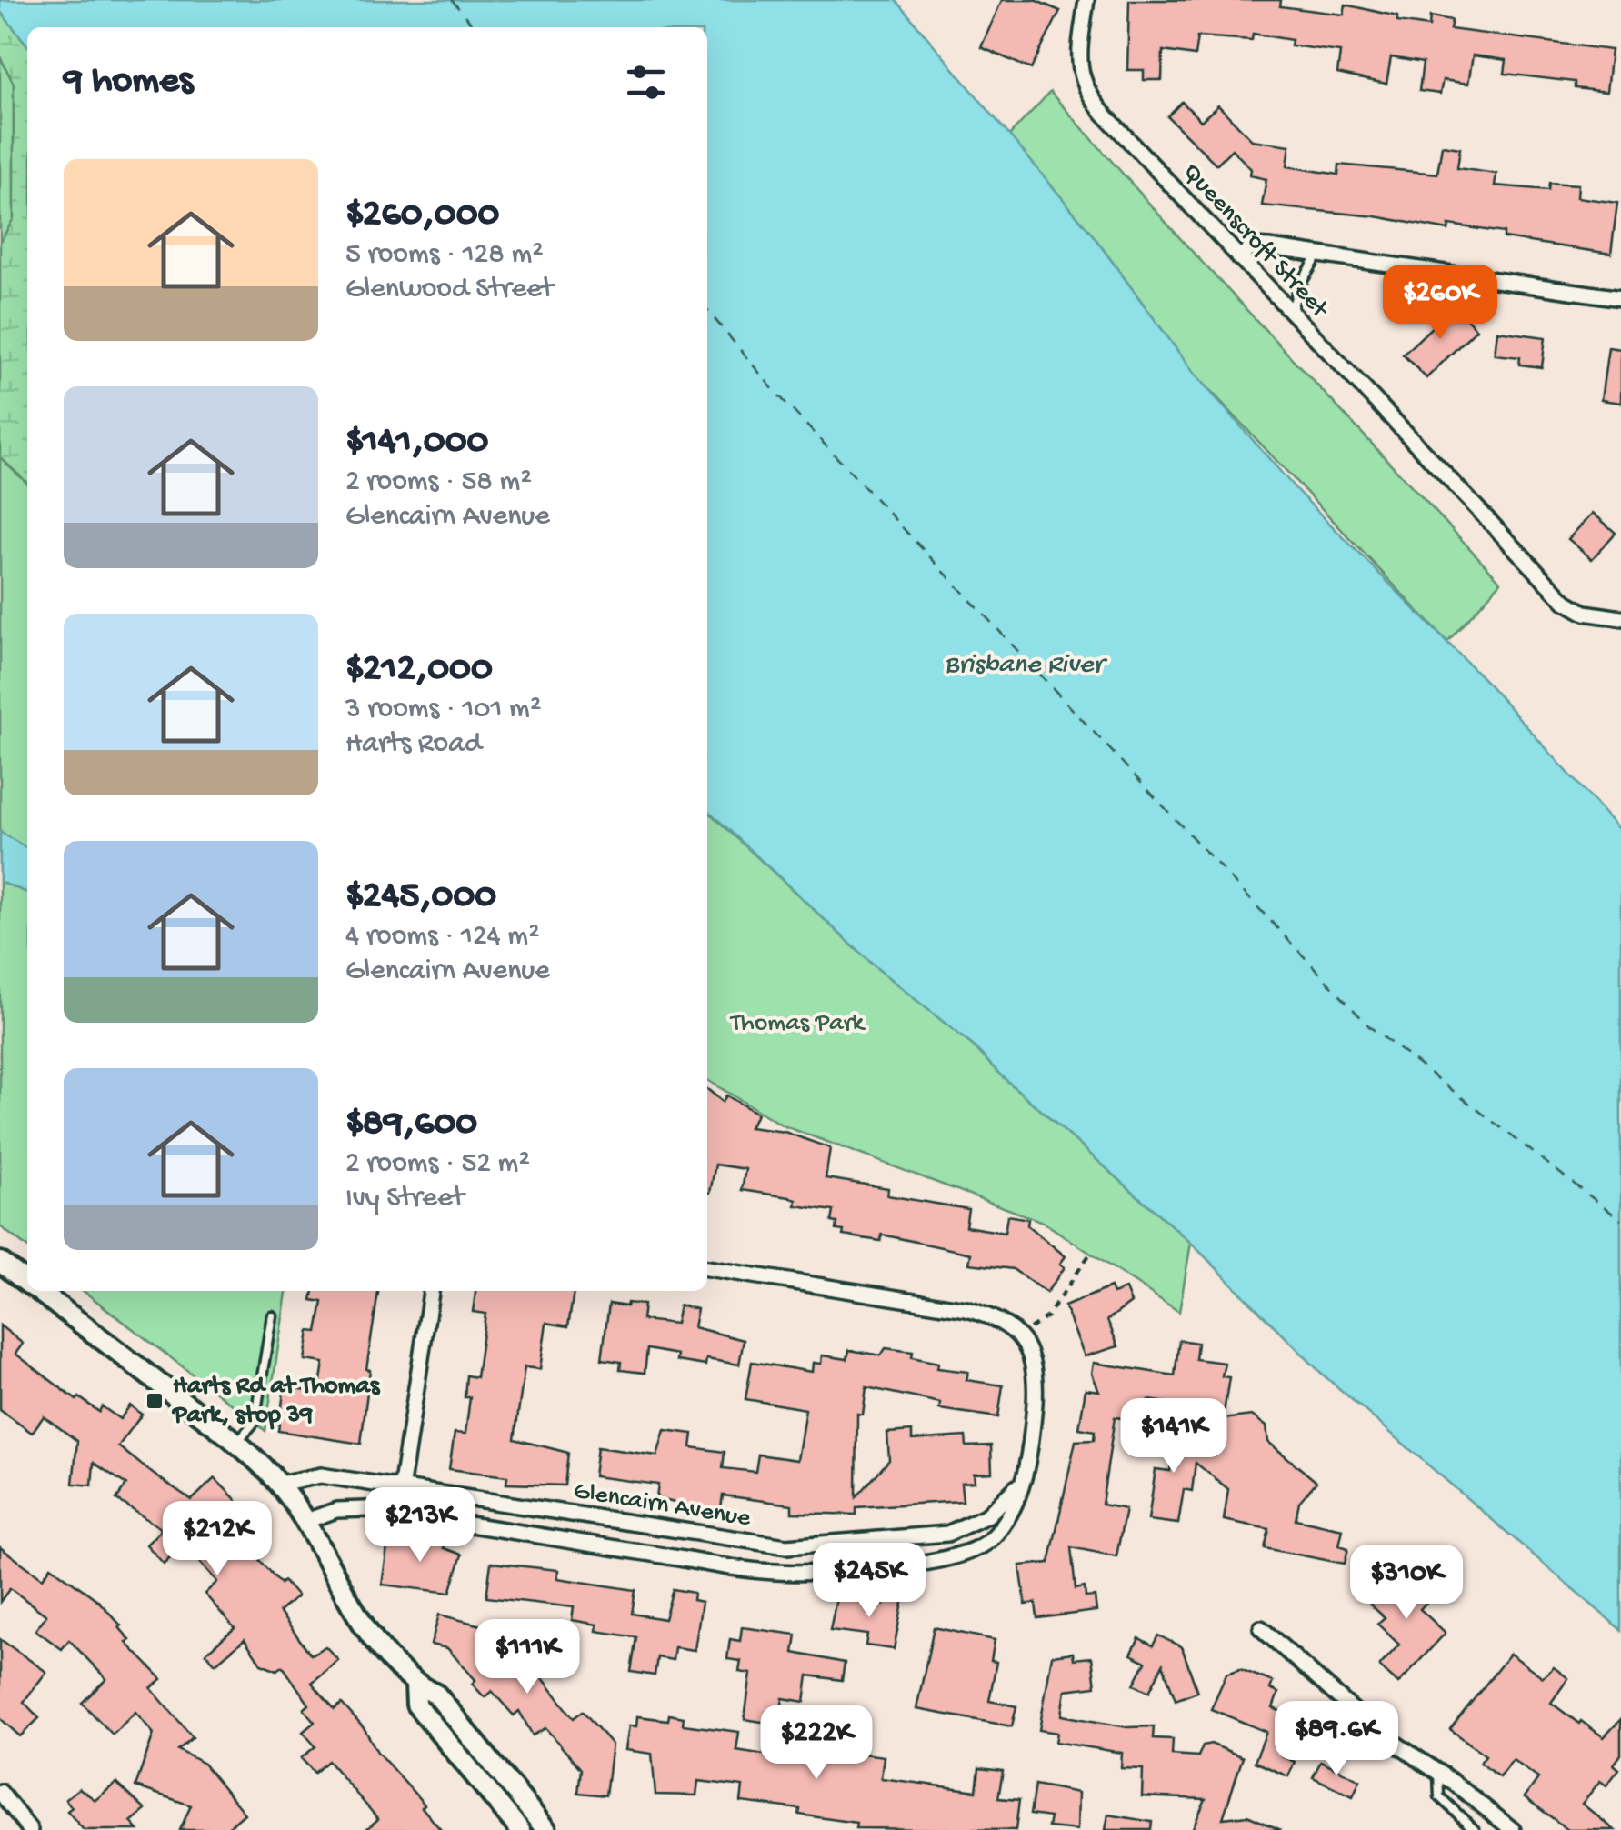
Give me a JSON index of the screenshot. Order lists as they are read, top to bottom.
{
  "streets": {
    "street": ["Queenscroft Street", "Glencairn Avenue"]
  },
  "water": ["Brisbane River"],
  "parks": ["Thomas Park"],
  "places": {
    "transit": ["Harts Rd at Thomas Park, stop 39"]
  },
  "page": {
    "heading": "9 homes",
    "list": [
      {
        "name": "$260,000",
        "note": "5 rooms · 128 m² · Glenwood Street"
      },
      {
        "name": "$141,000",
        "note": "2 rooms · 58 m² · Glencairn Avenue"
      },
      {
        "name": "$212,000",
        "note": "3 rooms · 101 m² · Harts Road"
      },
      {
        "name": "$245,000",
        "note": "4 rooms · 124 m² · Glencairn Avenue"
      },
      {
        "name": "$89,600",
        "note": "2 rooms · 52 m² · Ivy Street"
      }
    ],
    "price": [
      "$260K",
      "$141K",
      "$213K",
      "$212K",
      "$245K",
      "$310K",
      "$111K",
      "$89.6K",
      "$222K"
    ]
  }
}
